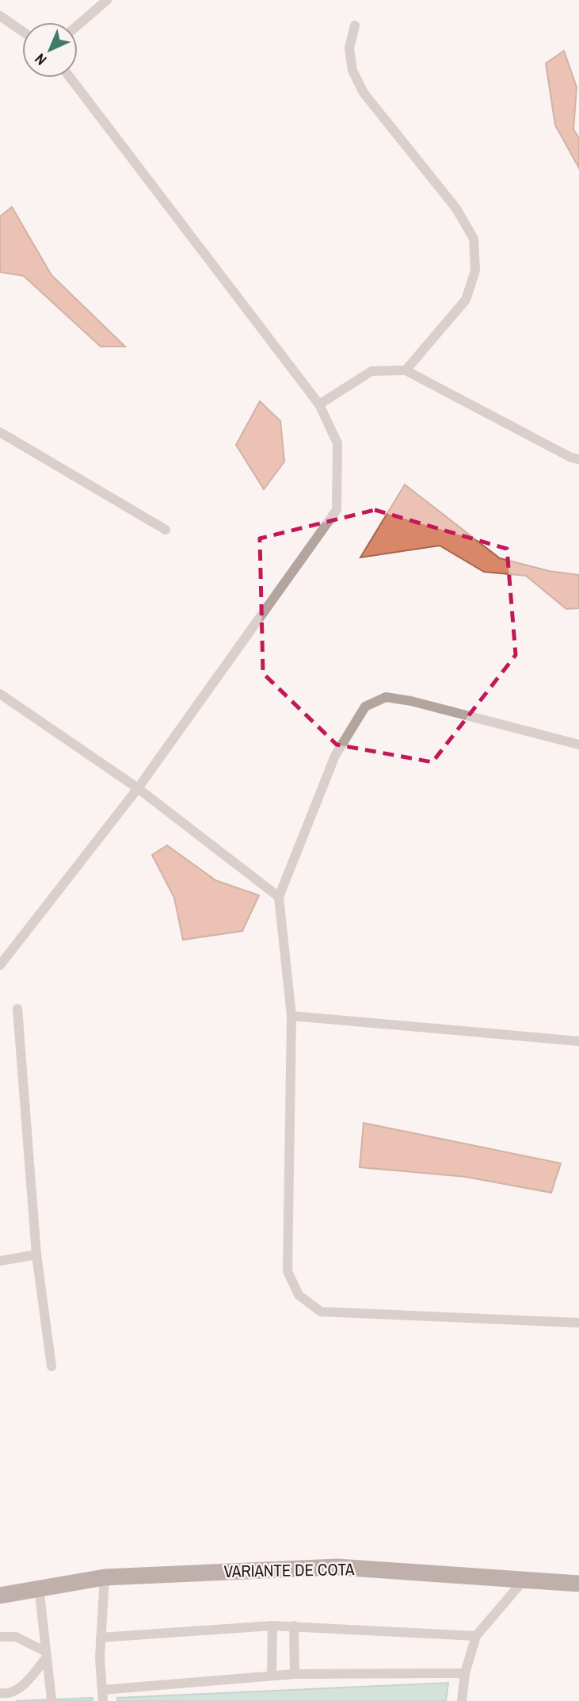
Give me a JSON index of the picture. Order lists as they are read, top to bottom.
{
  "streets": {
    "main road": ["VARIANTE DE COTA"]
  },
  "north": "bottom left"
}
